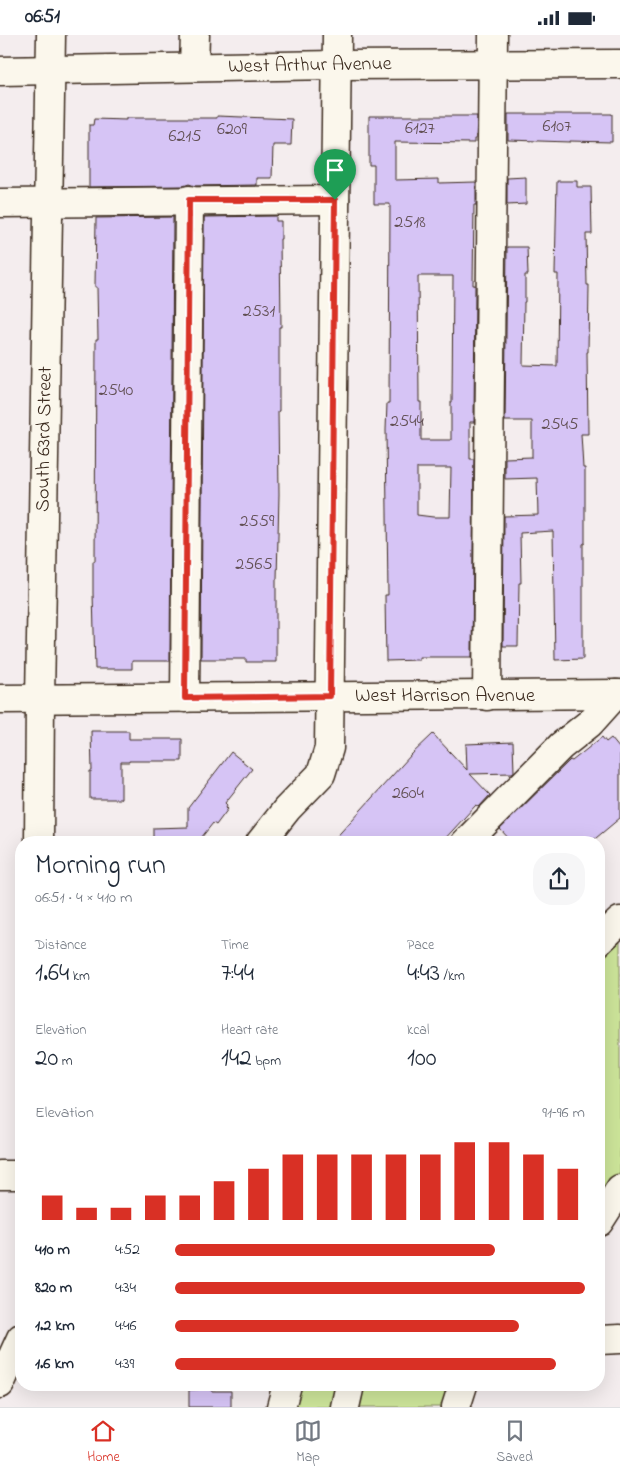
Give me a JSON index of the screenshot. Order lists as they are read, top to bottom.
{
  "streets": {
    "street": ["West Arthur Avenue", "South 63rd Street", "West Harrison Avenue"]
  },
  "crossings": [
    ["West Arthur Avenue", "South 63rd Street"],
    ["South 63rd Street", "West Harrison Avenue"]
  ],
  "house_numbers": [
    "6107",
    "6127",
    "6209",
    "6215",
    "2518",
    "2531",
    "2540",
    "2544",
    "2545",
    "2559",
    "2565",
    "2604"
  ],
  "page": {
    "status": "06:51",
    "heading": ["Morning run", "06:51 · 4 × 410 m"],
    "stats": [
      ["Distance", "1.64 km"],
      ["Time", "7:44"],
      ["Pace", "4:43 /km"],
      ["Elevation", "20 m"],
      ["Heart rate", "142 bpm"],
      ["kcal", "100"]
    ],
    "chart": ["Elevation", "91–96 m"],
    "list": [
      {
        "name": "410 m",
        "note": "4:52"
      },
      {
        "name": "820 m",
        "note": "4:34"
      },
      {
        "name": "1.2 km",
        "note": "4:46"
      },
      {
        "name": "1.6 km",
        "note": "4:39"
      }
    ],
    "tabs": ["Home", "Map", "Saved"]
  }
}
